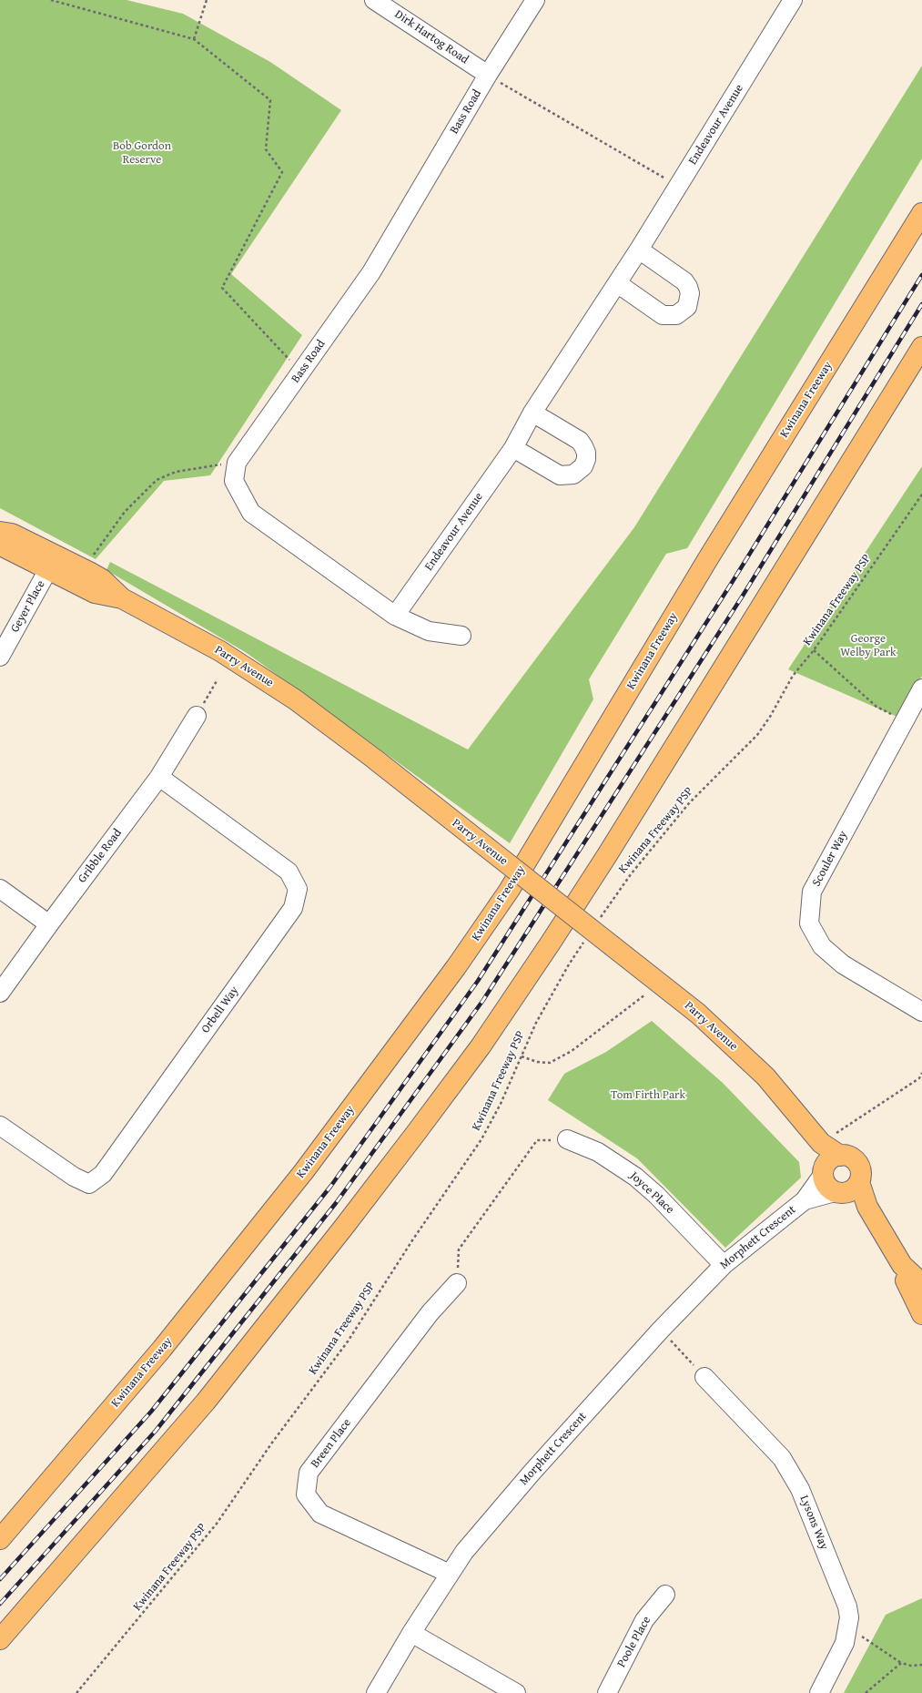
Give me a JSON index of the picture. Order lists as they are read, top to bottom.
{
  "streets": {
    "main road": ["Kwinana Freeway", "Parry Avenue"],
    "street": [
      "Dirk Hartog Road",
      "Bass Road",
      "Endeavour Avenue",
      "Geyer Place",
      "Gribble Road",
      "Scouler Way",
      "Orbell Way",
      "Joyce Place",
      "Morphett Crescent",
      "Breen Place",
      "Lysons Way",
      "Poole Place"
    ],
    "path": ["Kwinana Freeway PSP"]
  },
  "crossings": [
    ["Dirk Hartog Road", "Bass Road"],
    ["Bass Road", "Endeavour Avenue"],
    ["Geyer Place", "Parry Avenue"],
    ["Parry Avenue", "Morphett Crescent"],
    ["Gribble Road", "Orbell Way"],
    ["Joyce Place", "Morphett Crescent"],
    ["Morphett Crescent", "Breen Place"]
  ],
  "parks": ["Bob Gordon Reserve", "George Welby Park", "Tom Firth Park"]
}
